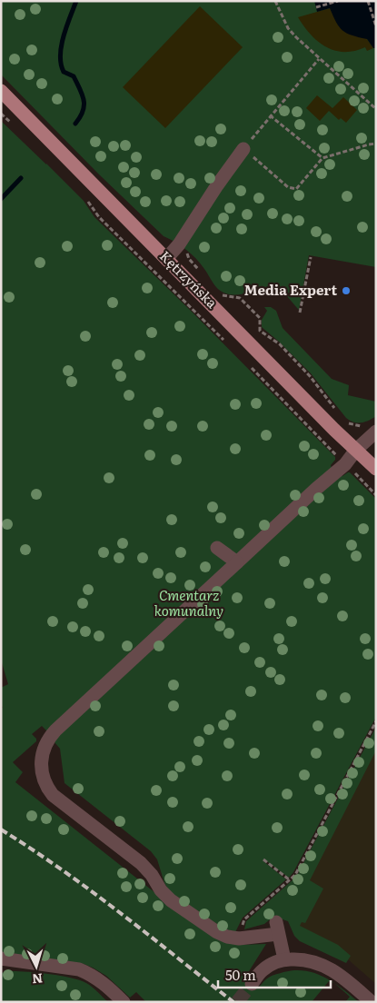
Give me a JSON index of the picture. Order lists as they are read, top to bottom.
{
  "streets": {
    "main road": ["Kętrzyńska"]
  },
  "parks": ["Cmentarz komunalny"],
  "places": ["Media Expert"],
  "scale_bar": "50 m",
  "north": "bottom"
}
